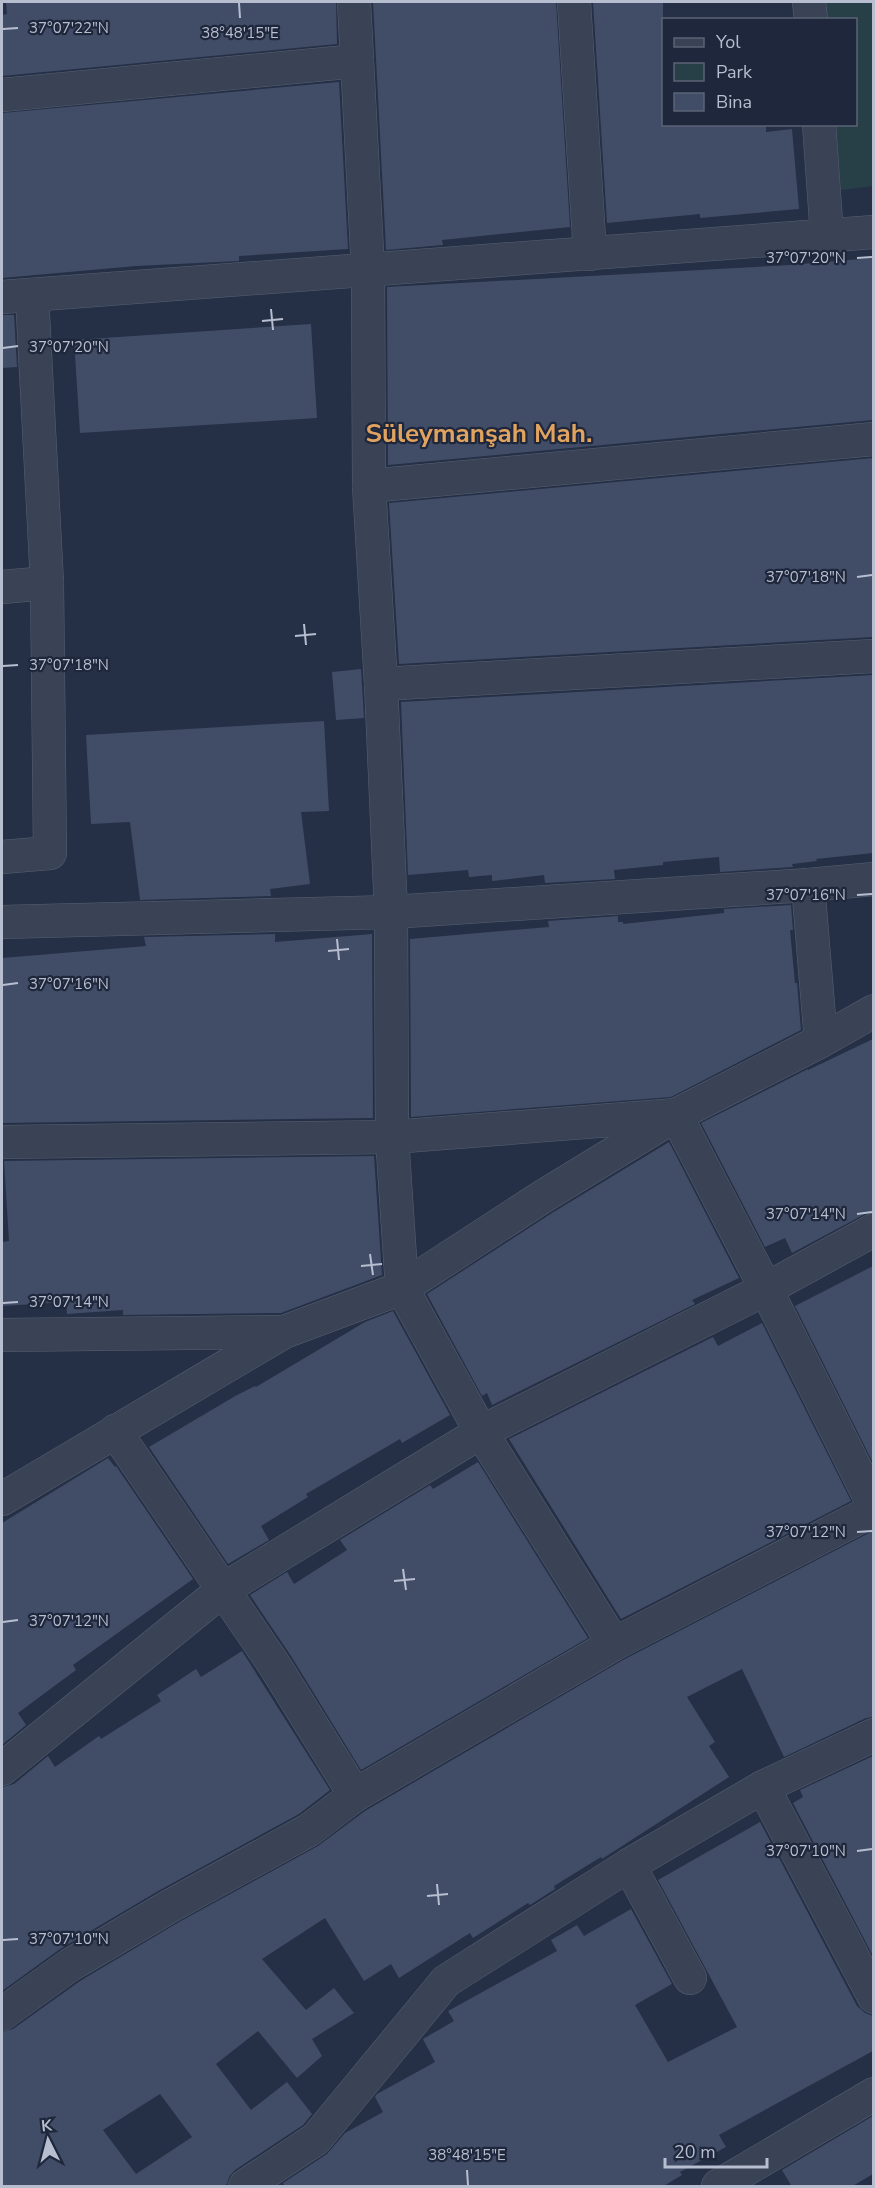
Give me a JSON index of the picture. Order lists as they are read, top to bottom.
{
  "districts": ["Süleymanşah Mah."],
  "legend": ["Yol", "Park", "Bina"],
  "scale_bar": "20 m",
  "north": "top",
  "coordinates": [
    "37°07'22\"N",
    "38°48'15\"E",
    "37°07'20\"N",
    "37°07'18\"N",
    "37°07'16\"N",
    "37°07'14\"N",
    "37°07'12\"N",
    "37°07'10\"N"
  ]
}
